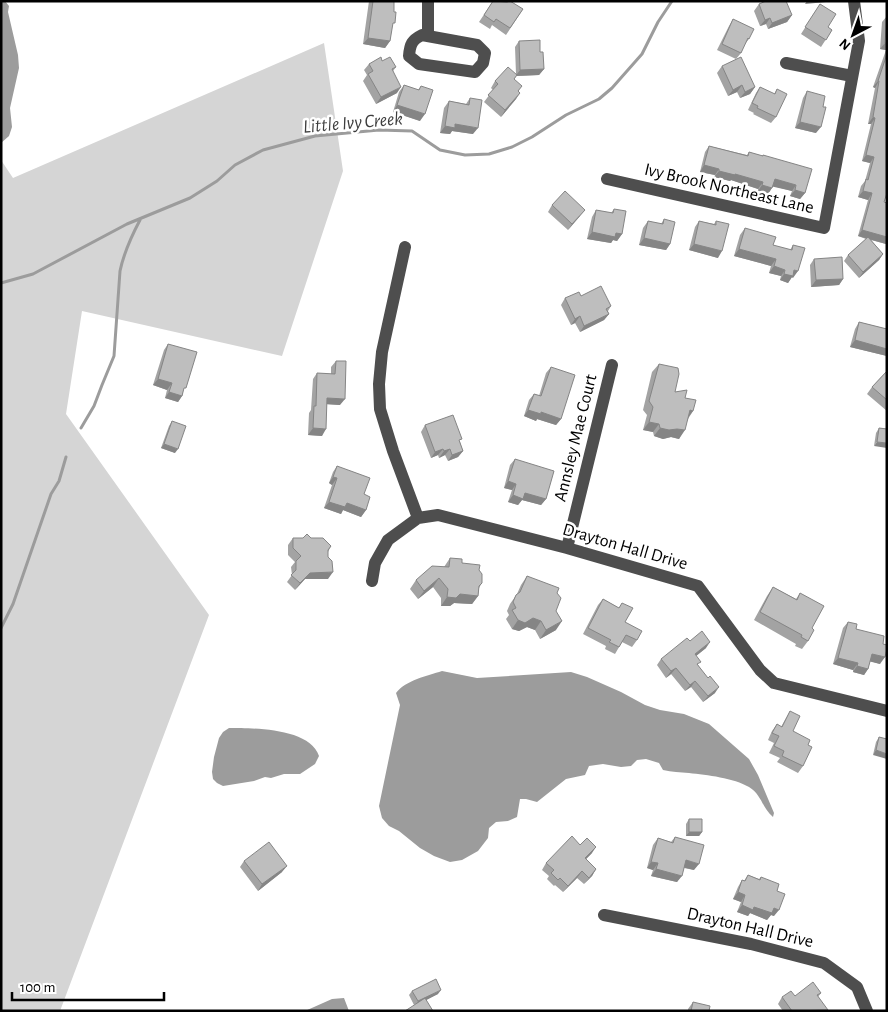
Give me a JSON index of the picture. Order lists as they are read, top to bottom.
{
  "streets": {
    "street": ["Ivy Brook Northeast Lane", "Annsley Mae Court", "Drayton Hall Drive"]
  },
  "crossings": [
    ["Annsley Mae Court", "Drayton Hall Drive"]
  ],
  "water": ["Little Ivy Creek"],
  "scale_bar": "100 m",
  "north": "bottom left"
}
